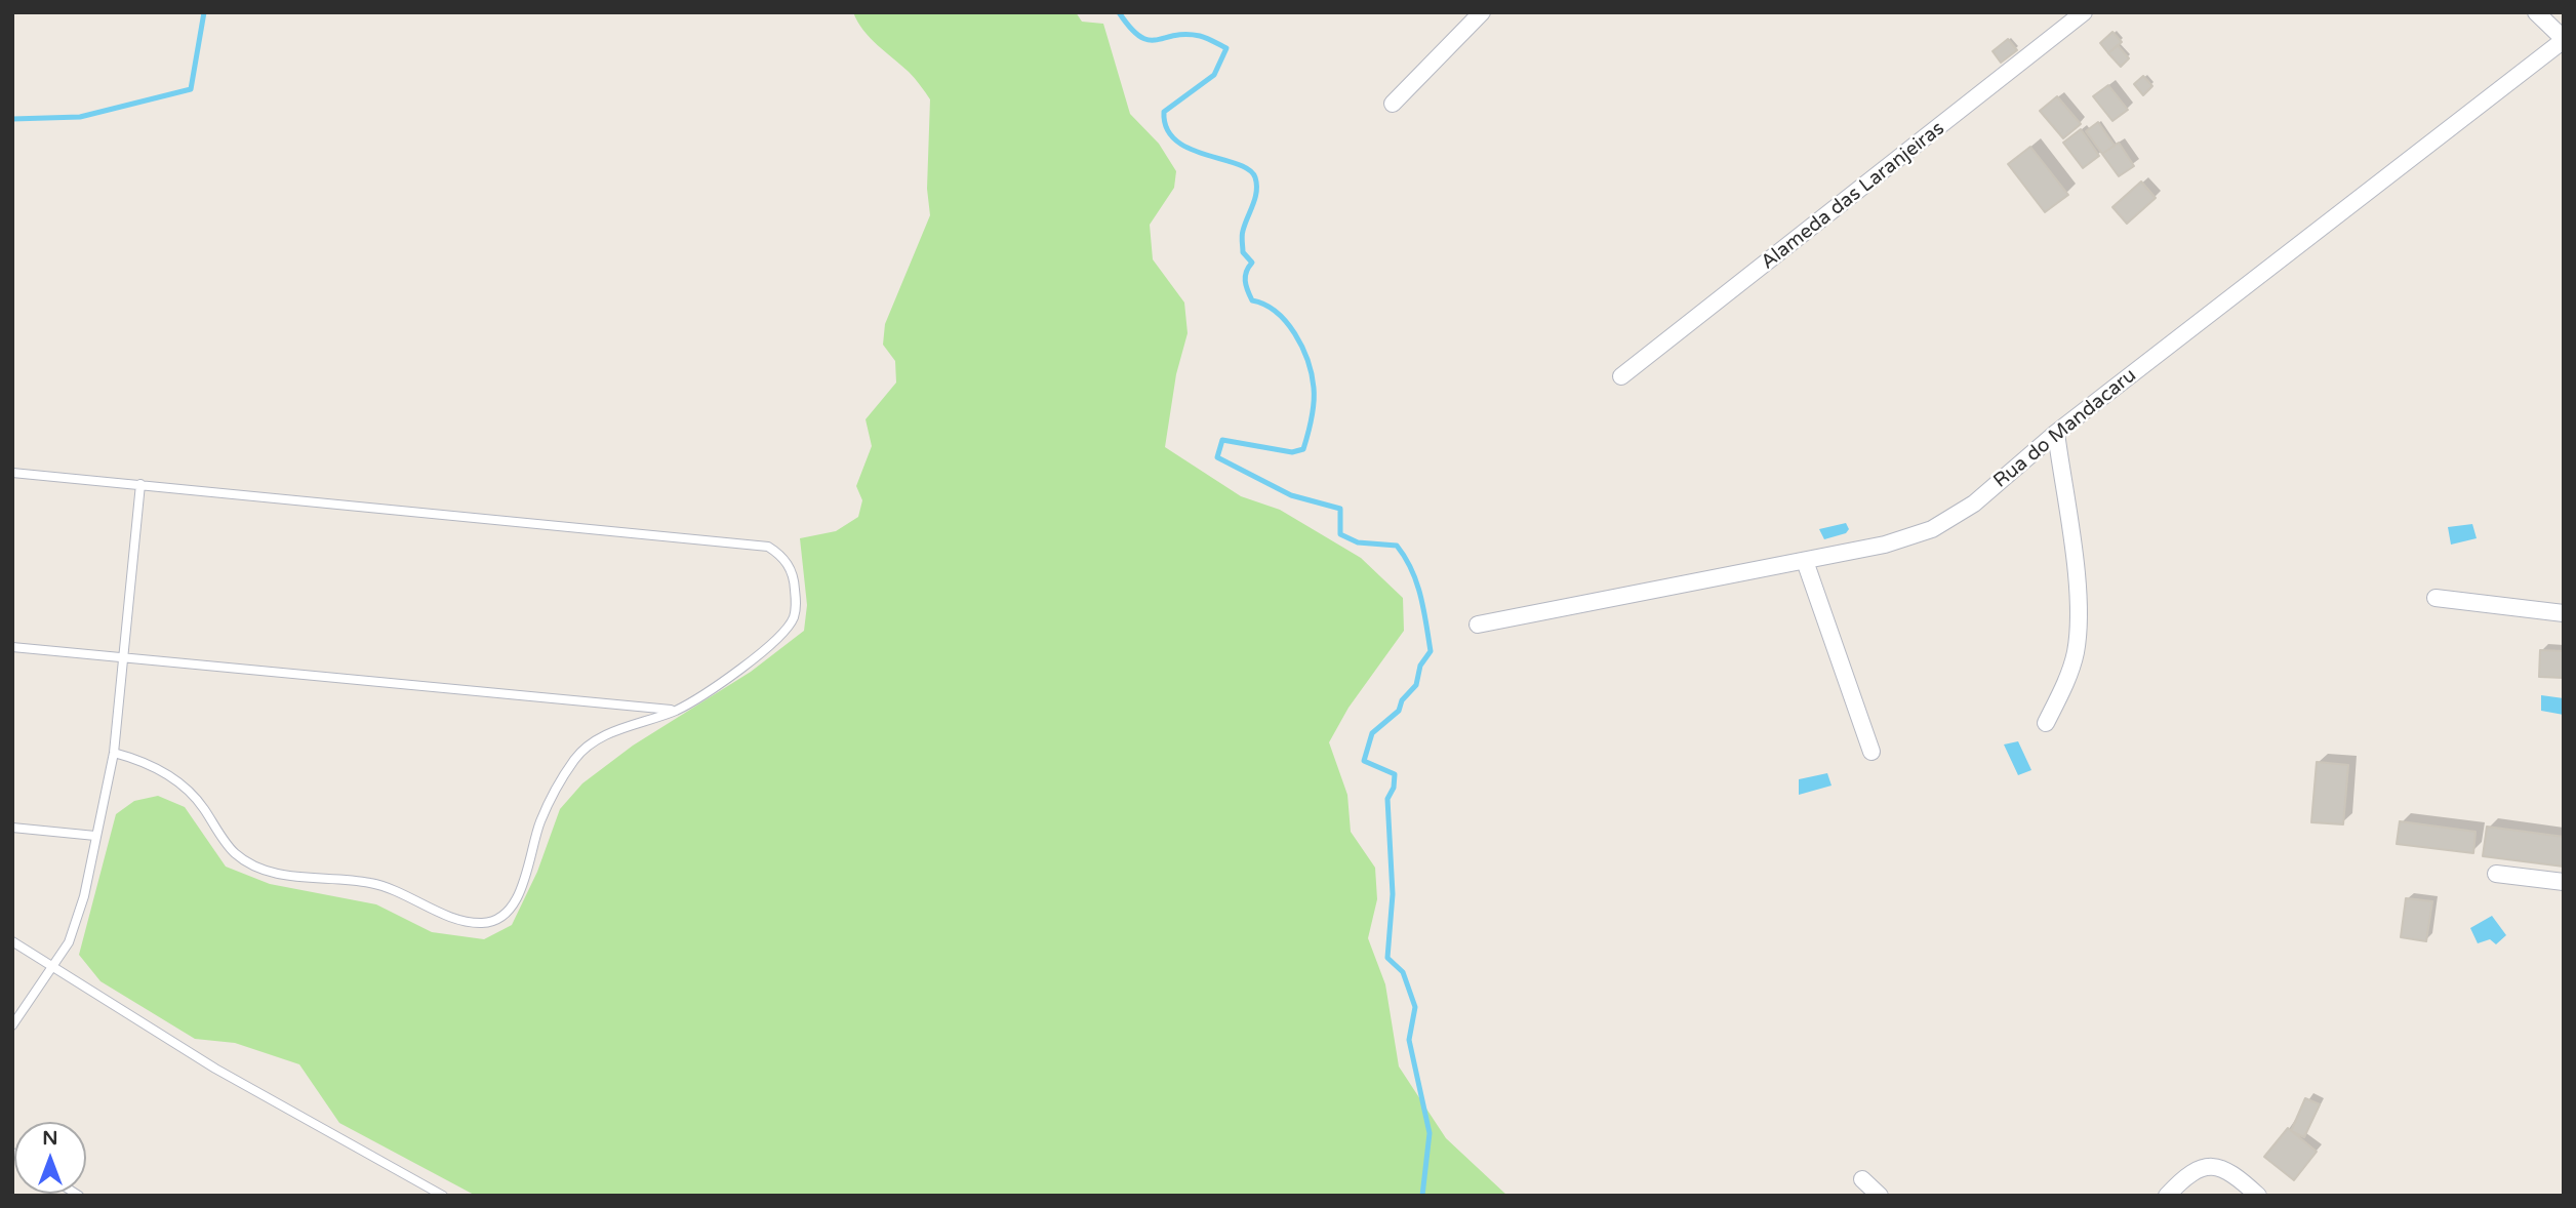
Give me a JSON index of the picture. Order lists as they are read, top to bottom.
{
  "streets": {
    "street": ["Alameda das Laranjeiras", "Rua do Mandacaru"]
  },
  "north": "top"
}
